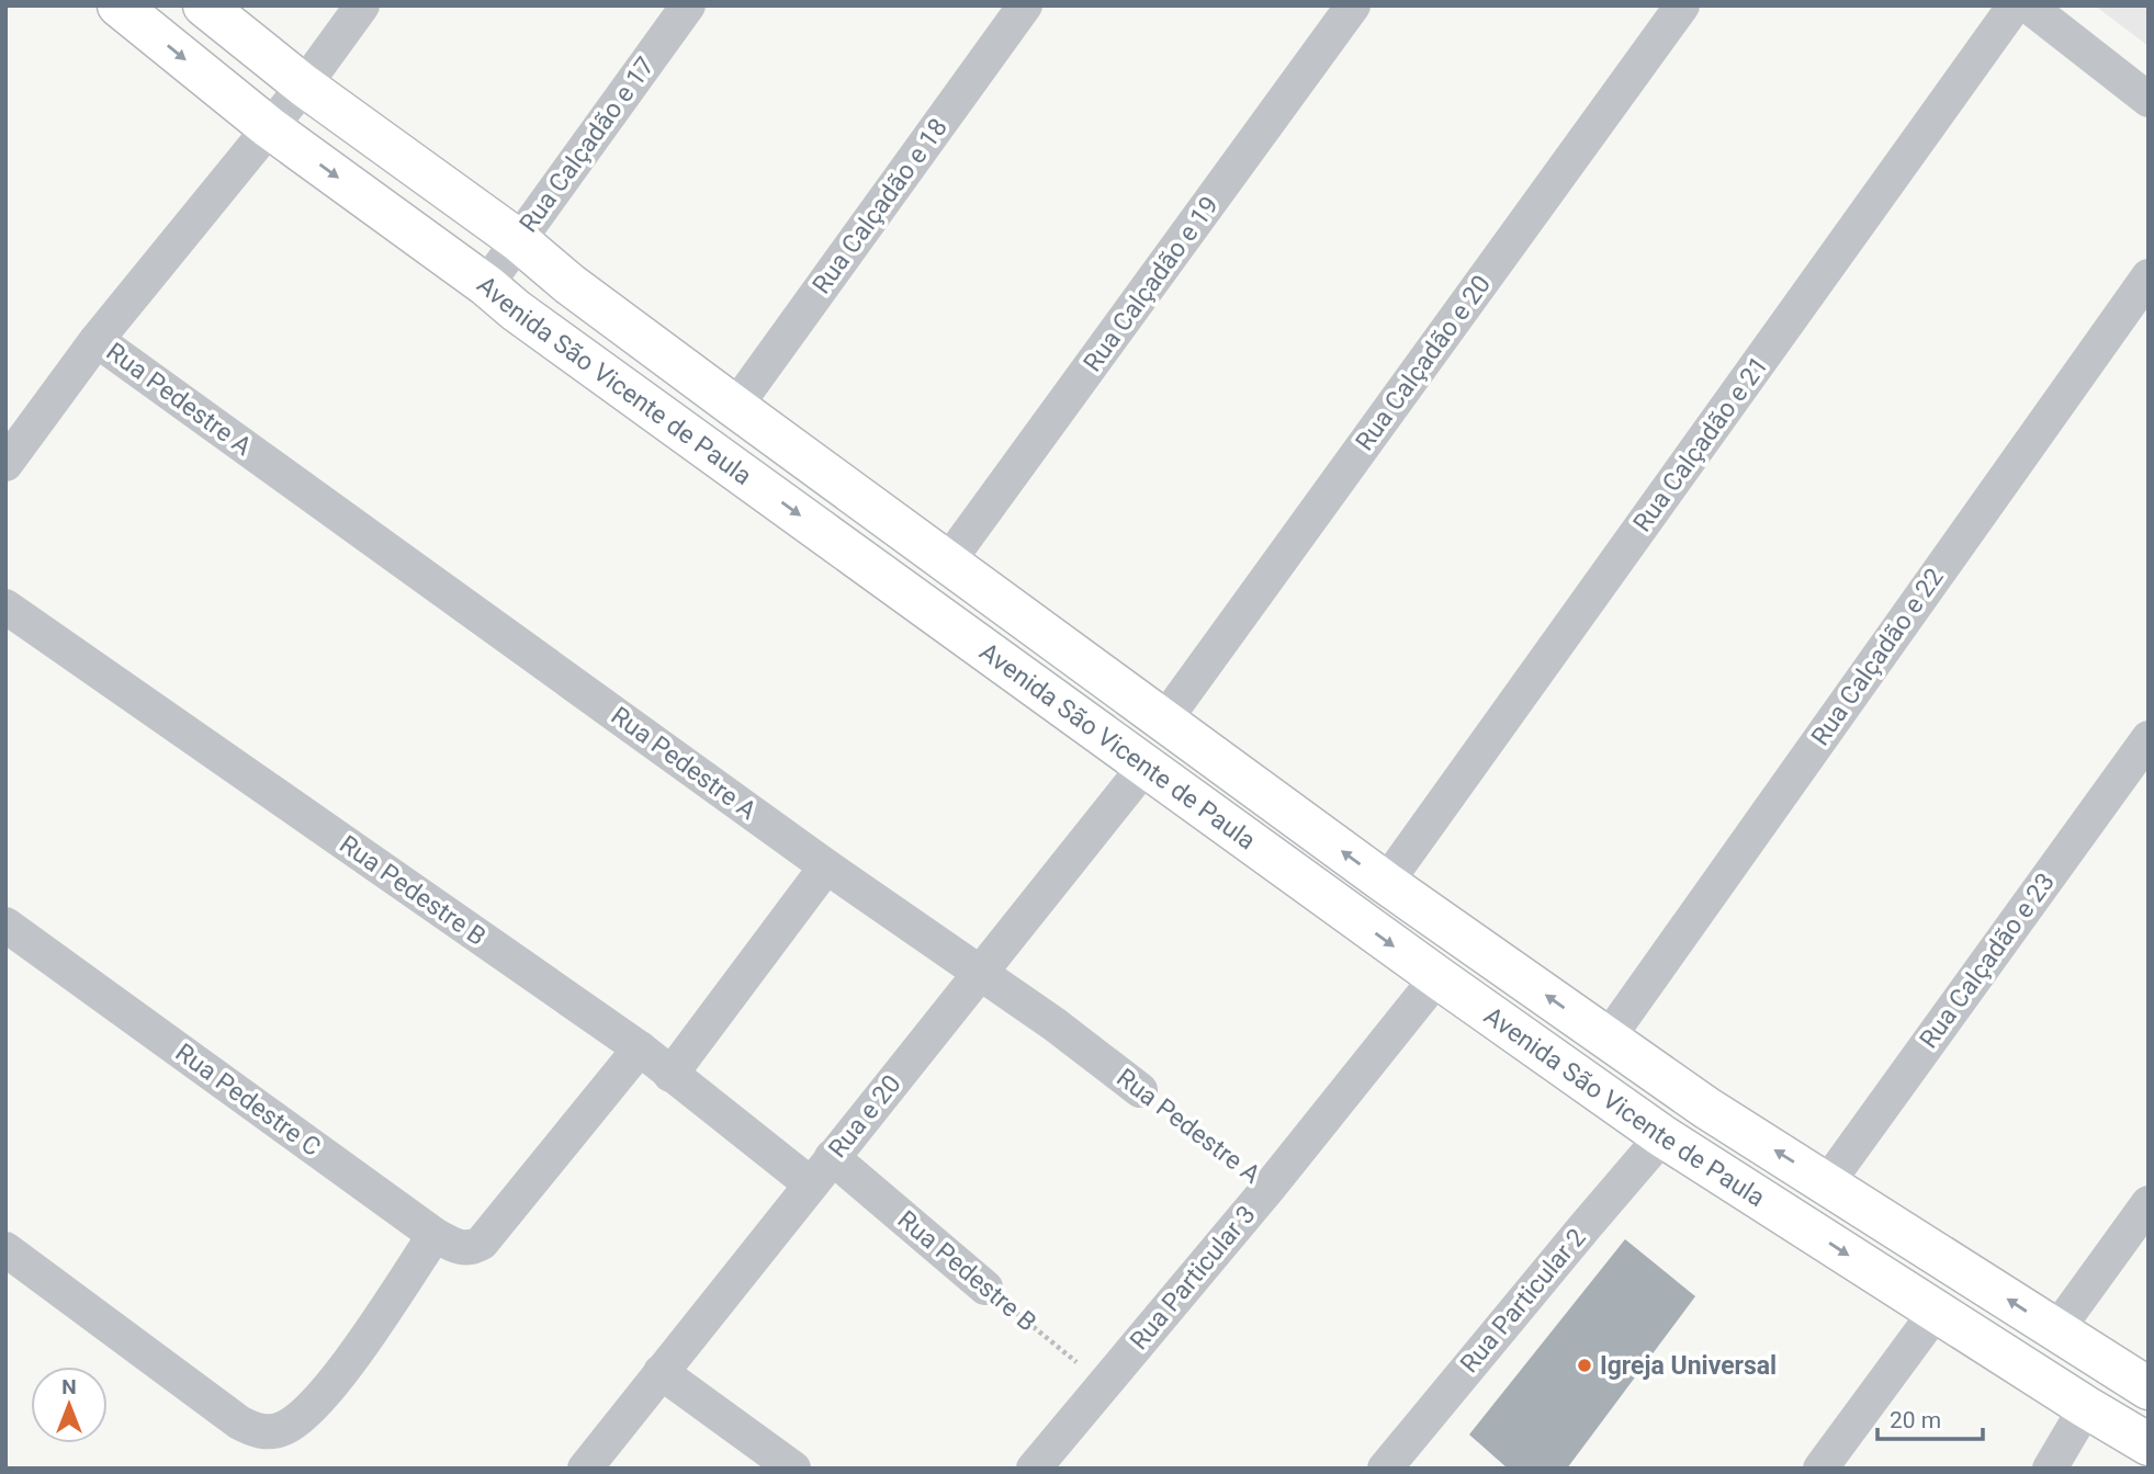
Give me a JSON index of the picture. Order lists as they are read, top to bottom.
{
  "streets": {
    "main road": ["Avenida São Vicente de Paula"],
    "street": [
      "Rua Calçadão e 17",
      "Rua Calçadão e 18",
      "Rua Calçadão e 19",
      "Rua Calçadão e 20",
      "Rua Pedestre A",
      "Rua Calçadão e 21",
      "Rua Calçadão e 22",
      "Rua Pedestre B",
      "Rua Calçadão e 23",
      "Rua Pedestre C",
      "Rua e 20",
      "Rua Particular 3",
      "Rua Particular 2"
    ]
  },
  "crossings": [
    ["Rua Calçadão e 17", "Avenida São Vicente de Paula"],
    ["Rua Calçadão e 18", "Avenida São Vicente de Paula"],
    ["Rua Calçadão e 19", "Avenida São Vicente de Paula"],
    ["Rua Calçadão e 20", "Avenida São Vicente de Paula"],
    ["Avenida São Vicente de Paula", "Rua Calçadão e 21"],
    ["Avenida São Vicente de Paula", "Rua Calçadão e 22"],
    ["Avenida São Vicente de Paula", "Rua Calçadão e 23"],
    ["Avenida São Vicente de Paula", "Rua e 20"],
    ["Avenida São Vicente de Paula", "Rua Particular 3"],
    ["Avenida São Vicente de Paula", "Rua Particular 2"],
    ["Rua Pedestre A", "Rua e 20"],
    ["Rua Pedestre A", "Rua Particular 3"],
    ["Rua Pedestre B", "Rua Pedestre C"],
    ["Rua Pedestre B", "Rua e 20"],
    ["Rua Pedestre B", "Rua Particular 3"]
  ],
  "places": ["Igreja Universal"],
  "scale_bar": "20 m",
  "north": "top"
}
